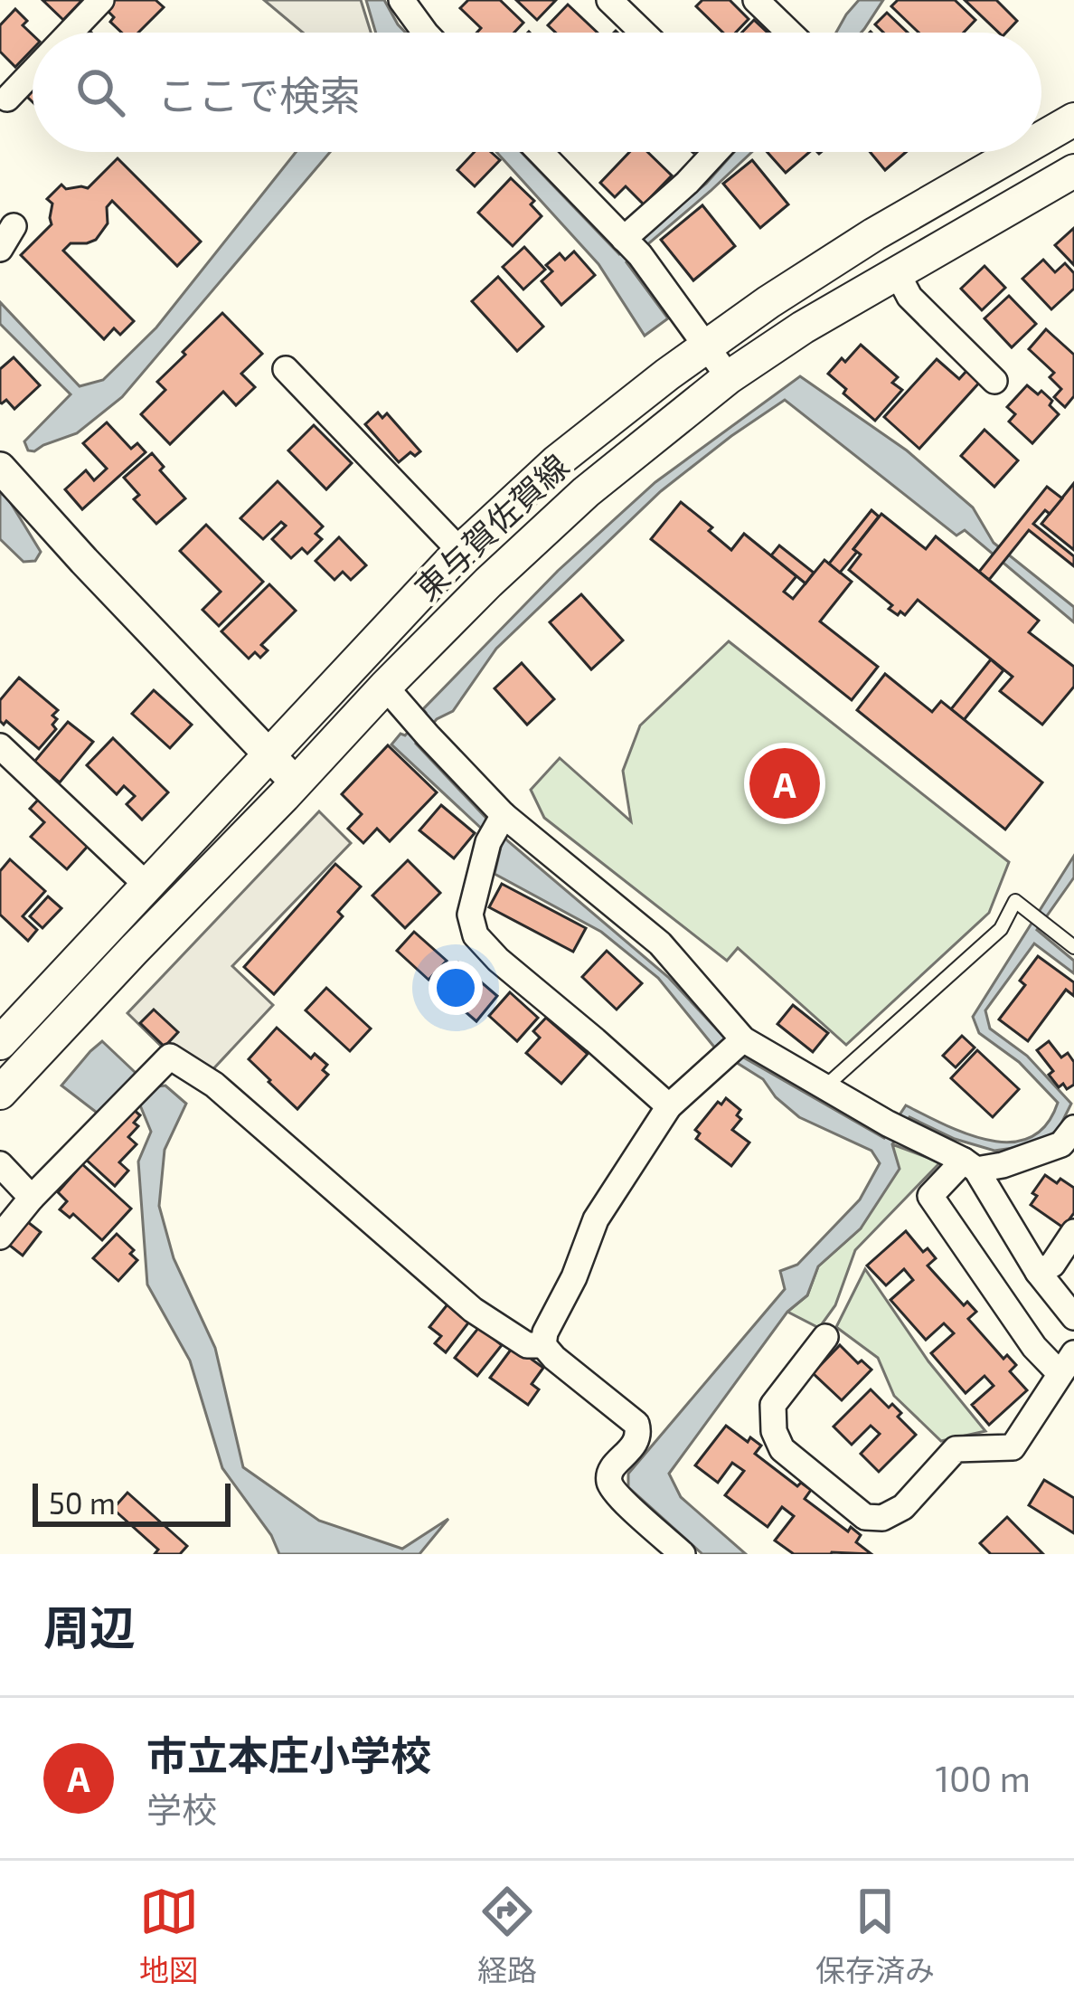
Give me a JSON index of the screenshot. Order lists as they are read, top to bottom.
{
  "streets": {
    "main road": ["東与賀佐賀線"]
  },
  "scale_bar": "50 m",
  "page": {
    "search": "ここで検索",
    "pins": "A",
    "scale": "50 m",
    "heading": "周辺",
    "list": [
      {
        "mark": "A",
        "name": "市立本庄小学校",
        "note": "学校",
        "value": "100 m"
      }
    ],
    "nav": ["地図", "経路", "保存済み"]
  }
}
